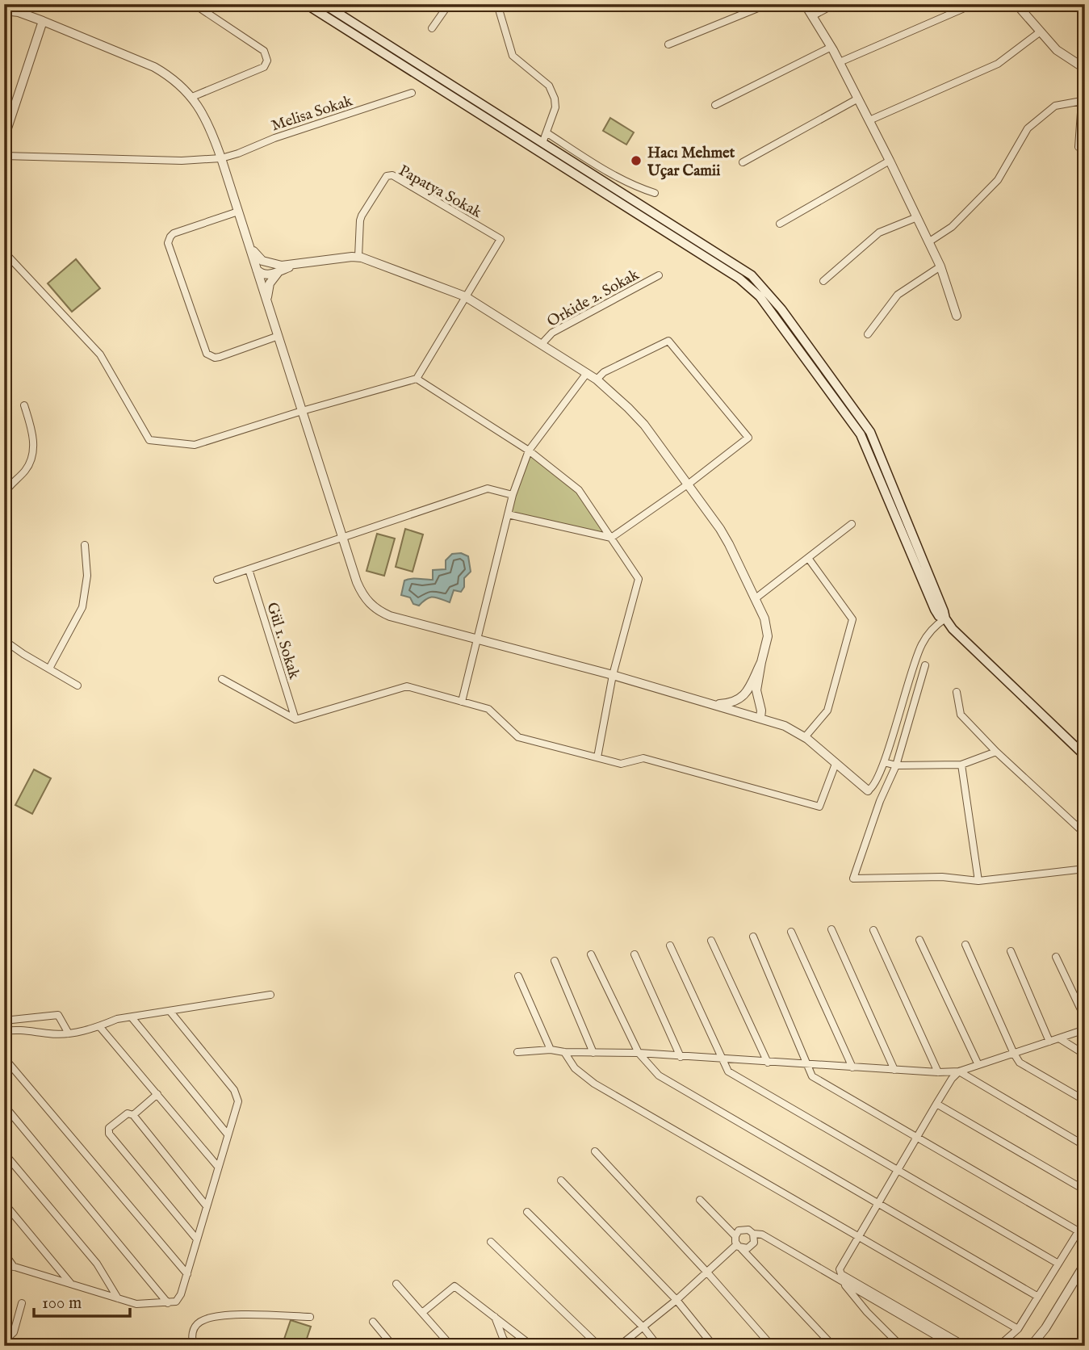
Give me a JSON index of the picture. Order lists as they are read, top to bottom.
{
  "streets": {
    "street": [
      "Melisa Sokak",
      "Papatya Sokak",
      "Orkide 2. Sokak",
      "Gül 1. Sokak"
    ]
  },
  "places": ["Hacı Mehmet Uçar Camii"],
  "scale_bar": "100 m"
}
